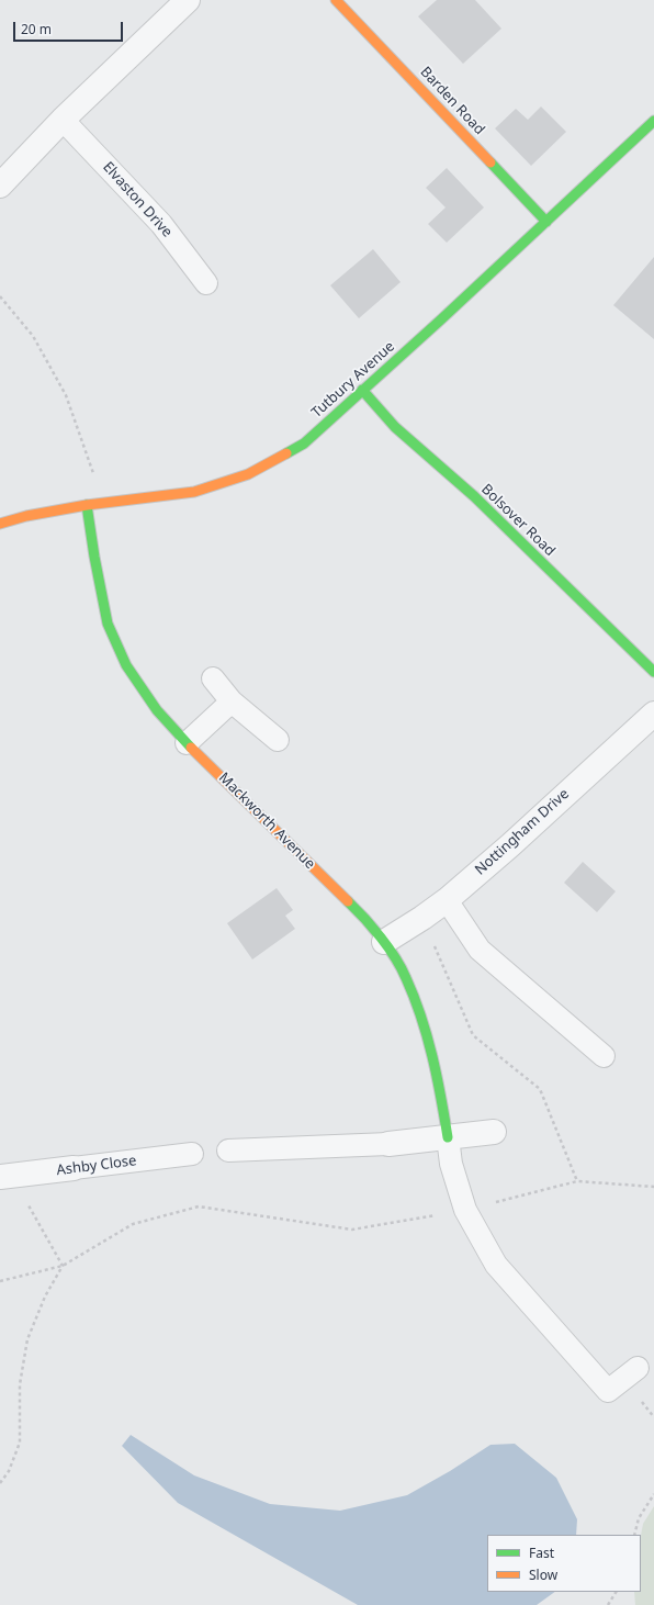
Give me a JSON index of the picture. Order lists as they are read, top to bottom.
{
  "streets": {
    "street": [
      "Barden Road",
      "Tutbury Avenue",
      "Bolsover Road",
      "Mackworth Avenue",
      "Nottingham Drive",
      "Ashby Close"
    ],
    "lane": ["Elvaston Drive"]
  },
  "crossings": [
    ["Barden Road", "Tutbury Avenue"],
    ["Tutbury Avenue", "Bolsover Road"],
    ["Tutbury Avenue", "Mackworth Avenue"],
    ["Mackworth Avenue", "Nottingham Drive"]
  ],
  "legend": ["Fast", "Slow"],
  "scale_bar": "20 m"
}
